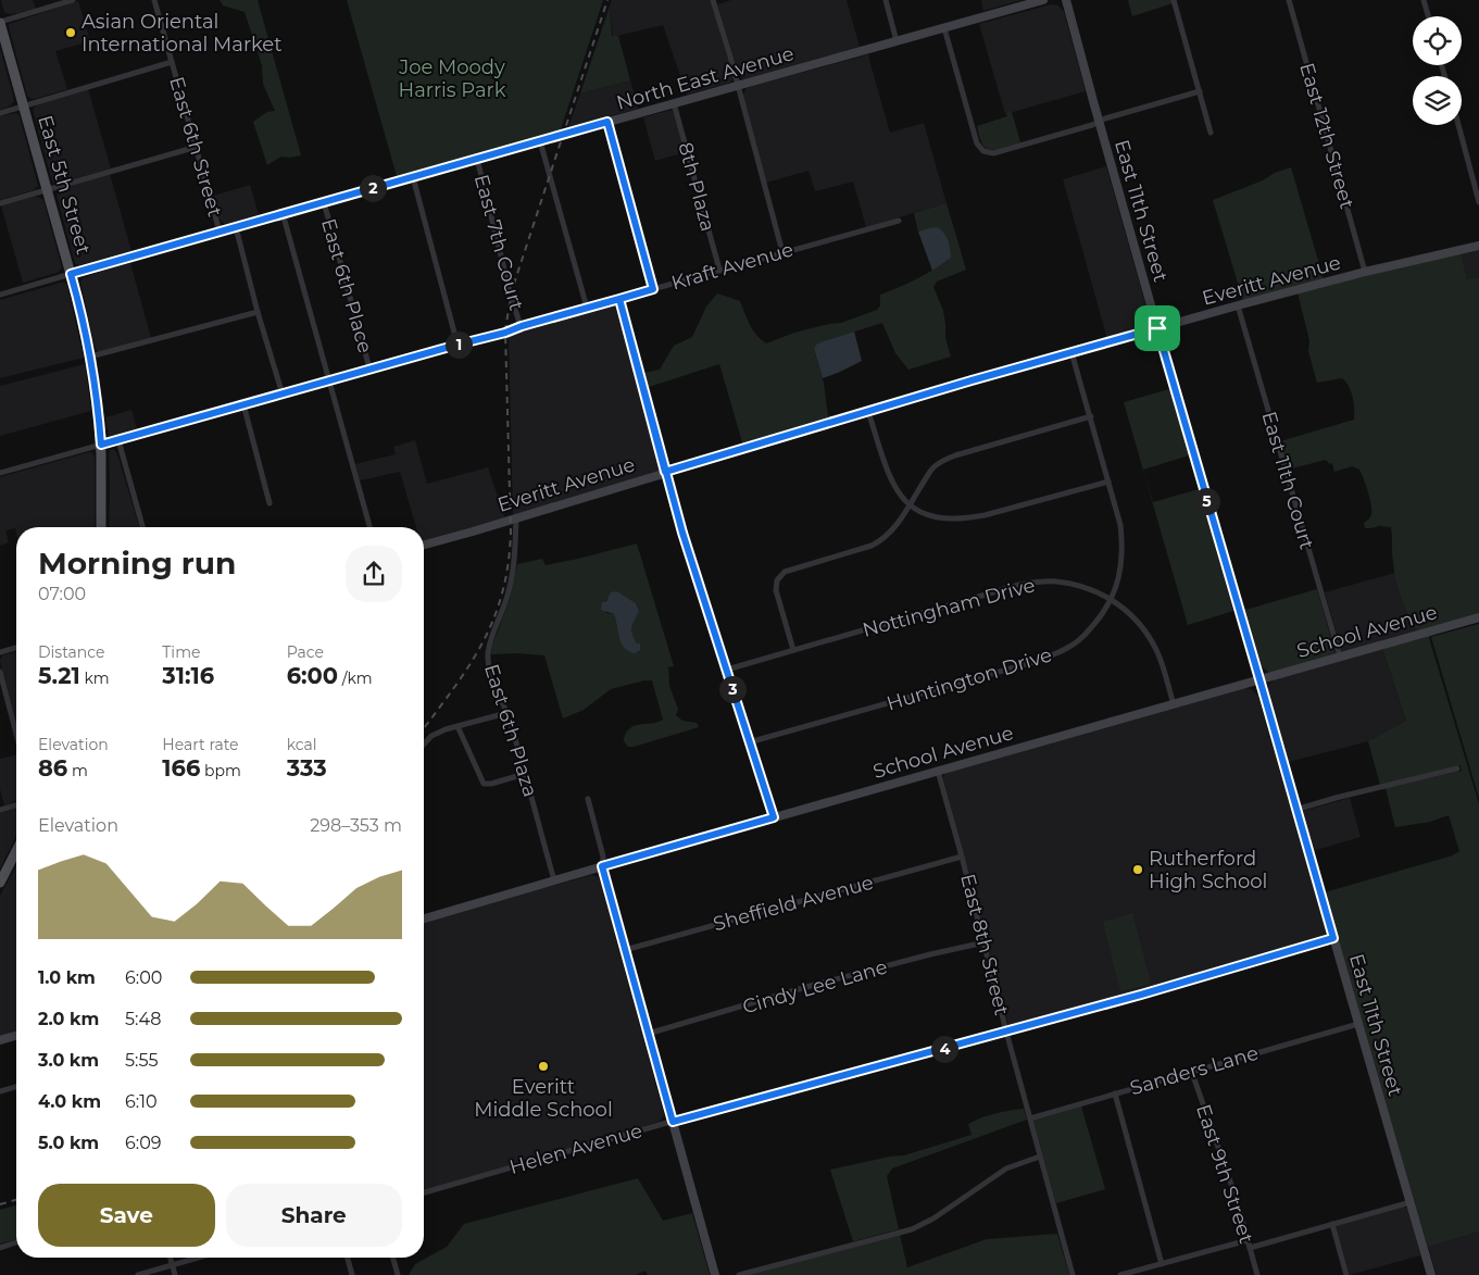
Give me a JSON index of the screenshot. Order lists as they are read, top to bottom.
{
  "streets": {
    "main road": ["East 5th Street"],
    "street": [
      "North East Avenue",
      "East 12th Street",
      "East 6th Street",
      "8th Plaza",
      "East 11th Street",
      "East 7th Court",
      "Kraft Avenue",
      "Everitt Avenue",
      "East 6th Place",
      "East 11th Court",
      "Nottingham Drive",
      "School Avenue",
      "Huntington Drive",
      "East 6th Plaza",
      "Sheffield Avenue",
      "East 8th Street",
      "Cindy Lee Lane",
      "Sanders Lane",
      "Helen Avenue",
      "East 9th Street"
    ]
  },
  "crossings": [
    ["North East Avenue", "East 6th Street"],
    ["North East Avenue", "East 5th Street"],
    ["North East Avenue", "8th Plaza"],
    ["North East Avenue", "East 7th Court"],
    ["North East Avenue", "East 6th Place"],
    ["East 12th Street", "Everitt Avenue"],
    ["East 6th Street", "Kraft Avenue"],
    ["East 5th Street", "Kraft Avenue"],
    ["8th Plaza", "Kraft Avenue"],
    ["East 11th Street", "Everitt Avenue"],
    ["East 11th Street", "School Avenue"],
    ["East 11th Street", "Sanders Lane"],
    ["East 11th Street", "Helen Avenue"],
    ["East 7th Court", "Kraft Avenue"],
    ["Kraft Avenue", "East 6th Place"],
    ["Everitt Avenue", "East 11th Court"],
    ["Everitt Avenue", "Huntington Drive"],
    ["Everitt Avenue", "East 6th Plaza"],
    ["East 11th Court", "School Avenue"],
    ["Nottingham Drive", "School Avenue"],
    ["Nottingham Drive", "Huntington Drive"],
    ["School Avenue", "East 6th Plaza"],
    ["School Avenue", "East 8th Street"],
    ["Sheffield Avenue", "East 8th Street"],
    ["East 8th Street", "Cindy Lee Lane"],
    ["East 8th Street", "Sanders Lane"],
    ["East 8th Street", "Helen Avenue"],
    ["Sanders Lane", "East 9th Street"]
  ],
  "parks": ["Joe Moody Harris Park"],
  "places": ["Asian Oriental International Market", "Rutherford High School", "Everitt Middle School"],
  "page": {
    "pins": [
      "2",
      "1",
      "5",
      "3",
      "4"
    ],
    "heading": ["Morning run", "07:00"],
    "stats": [
      ["Distance", "5.21 km"],
      ["Time", "31:16"],
      ["Pace", "6:00 /km"],
      ["Elevation", "86 m"],
      ["Heart rate", "166 bpm"],
      ["kcal", "333"]
    ],
    "chart": ["Elevation", "298–353 m"],
    "list": [
      {
        "name": "1.0 km",
        "note": "6:00"
      },
      {
        "name": "2.0 km",
        "note": "5:48"
      },
      {
        "name": "3.0 km",
        "note": "5:55"
      },
      {
        "name": "4.0 km",
        "note": "6:10"
      },
      {
        "name": "5.0 km",
        "note": "6:09"
      }
    ],
    "buttons": ["Save", "Share"]
  }
}
